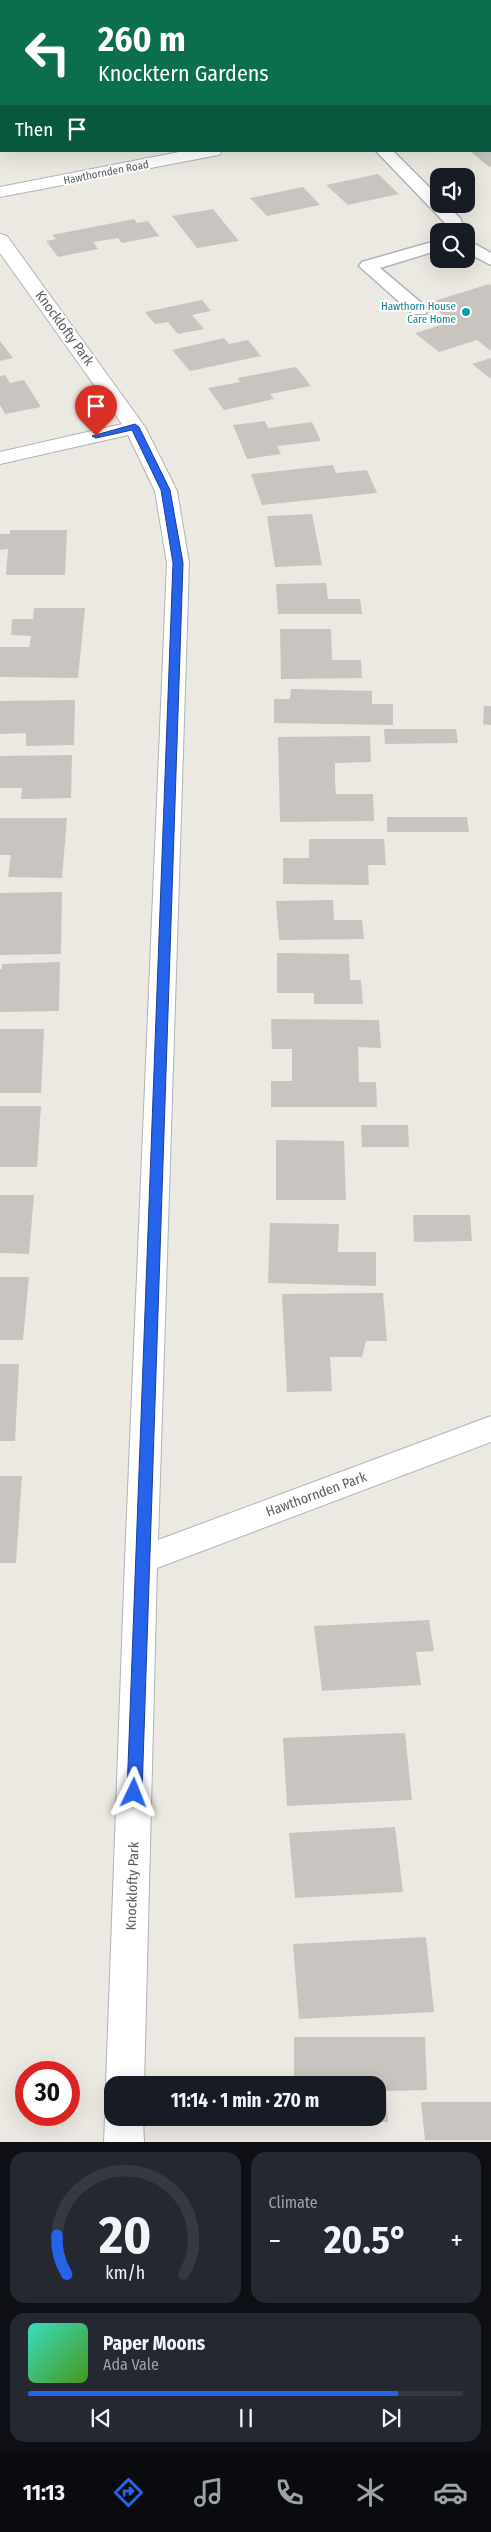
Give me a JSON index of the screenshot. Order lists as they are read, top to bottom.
{
  "streets": {
    "street": ["Hawthornden Road", "Knocklofty Park", "Hawthornden Park"]
  },
  "crossings": [
    ["Knocklofty Park", "Hawthornden Park"]
  ],
  "places": ["Hawthorn House Care Home"],
  "page": {
    "turn": ["260 m", "Knocktern Gardens"],
    "then": "Then",
    "limit": "30",
    "trip": "11:14 · 1 min · 270 m",
    "tile": "Climate",
    "heat": ["−", "20.5°", "+"],
    "song": ["Paper Moons", "Ada Vale"],
    "tabs": "11:13",
    "gauge": ["20", "km/h"]
  }
}
